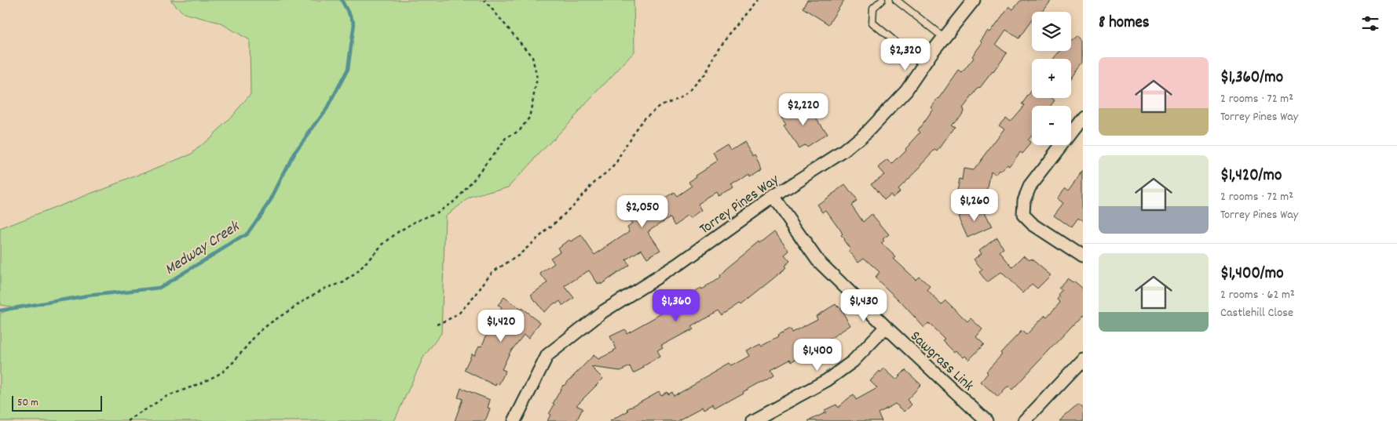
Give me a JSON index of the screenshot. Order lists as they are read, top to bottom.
{
  "streets": {
    "street": ["Torrey Pines Way", "Sawgrass Link"]
  },
  "crossings": [
    ["Torrey Pines Way", "Sawgrass Link"]
  ],
  "water": ["Medway Creek"],
  "scale_bar": "50 m",
  "page": {
    "heading": "8 homes",
    "map_buttons": ["+", "−"],
    "price": [
      "$2,320",
      "$2,220",
      "$1,260",
      "$2,050",
      "$1,360",
      "$1,430",
      "$1,420",
      "$1,400"
    ],
    "list": [
      {
        "name": "$1,360/mo",
        "note": "2 rooms · 72 m² · Torrey Pines Way"
      },
      {
        "name": "$1,420/mo",
        "note": "2 rooms · 72 m² · Torrey Pines Way"
      },
      {
        "name": "$1,400/mo",
        "note": "2 rooms · 62 m² · Castlehill Close"
      }
    ],
    "scale": "50 m"
  }
}
